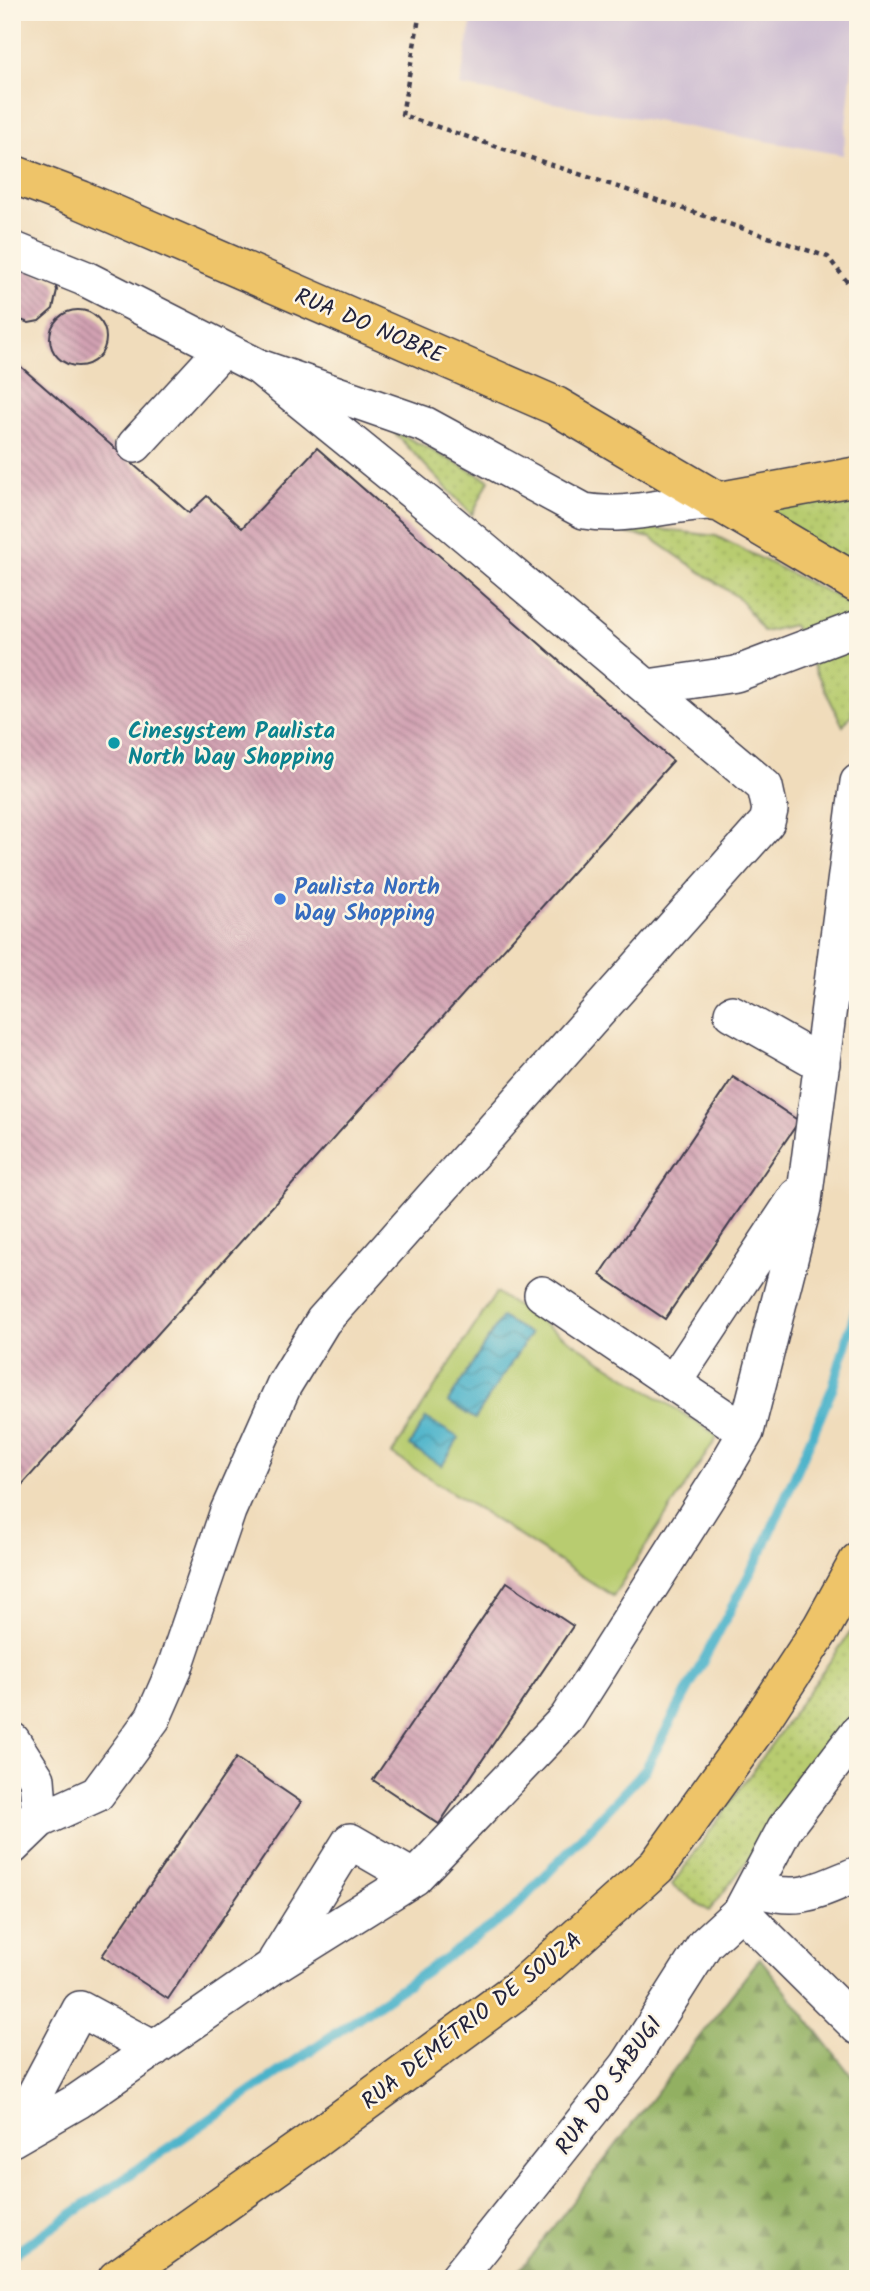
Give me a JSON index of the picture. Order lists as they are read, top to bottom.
{
  "streets": {
    "main road": ["RUA DO NOBRE", "RUA DEMÉTRIO DE SOUZA"],
    "street": ["RUA DO SABUGI"]
  },
  "places": ["Cinesystem Paulista North Way Shopping", "Paulista North Way Shopping"]
}
